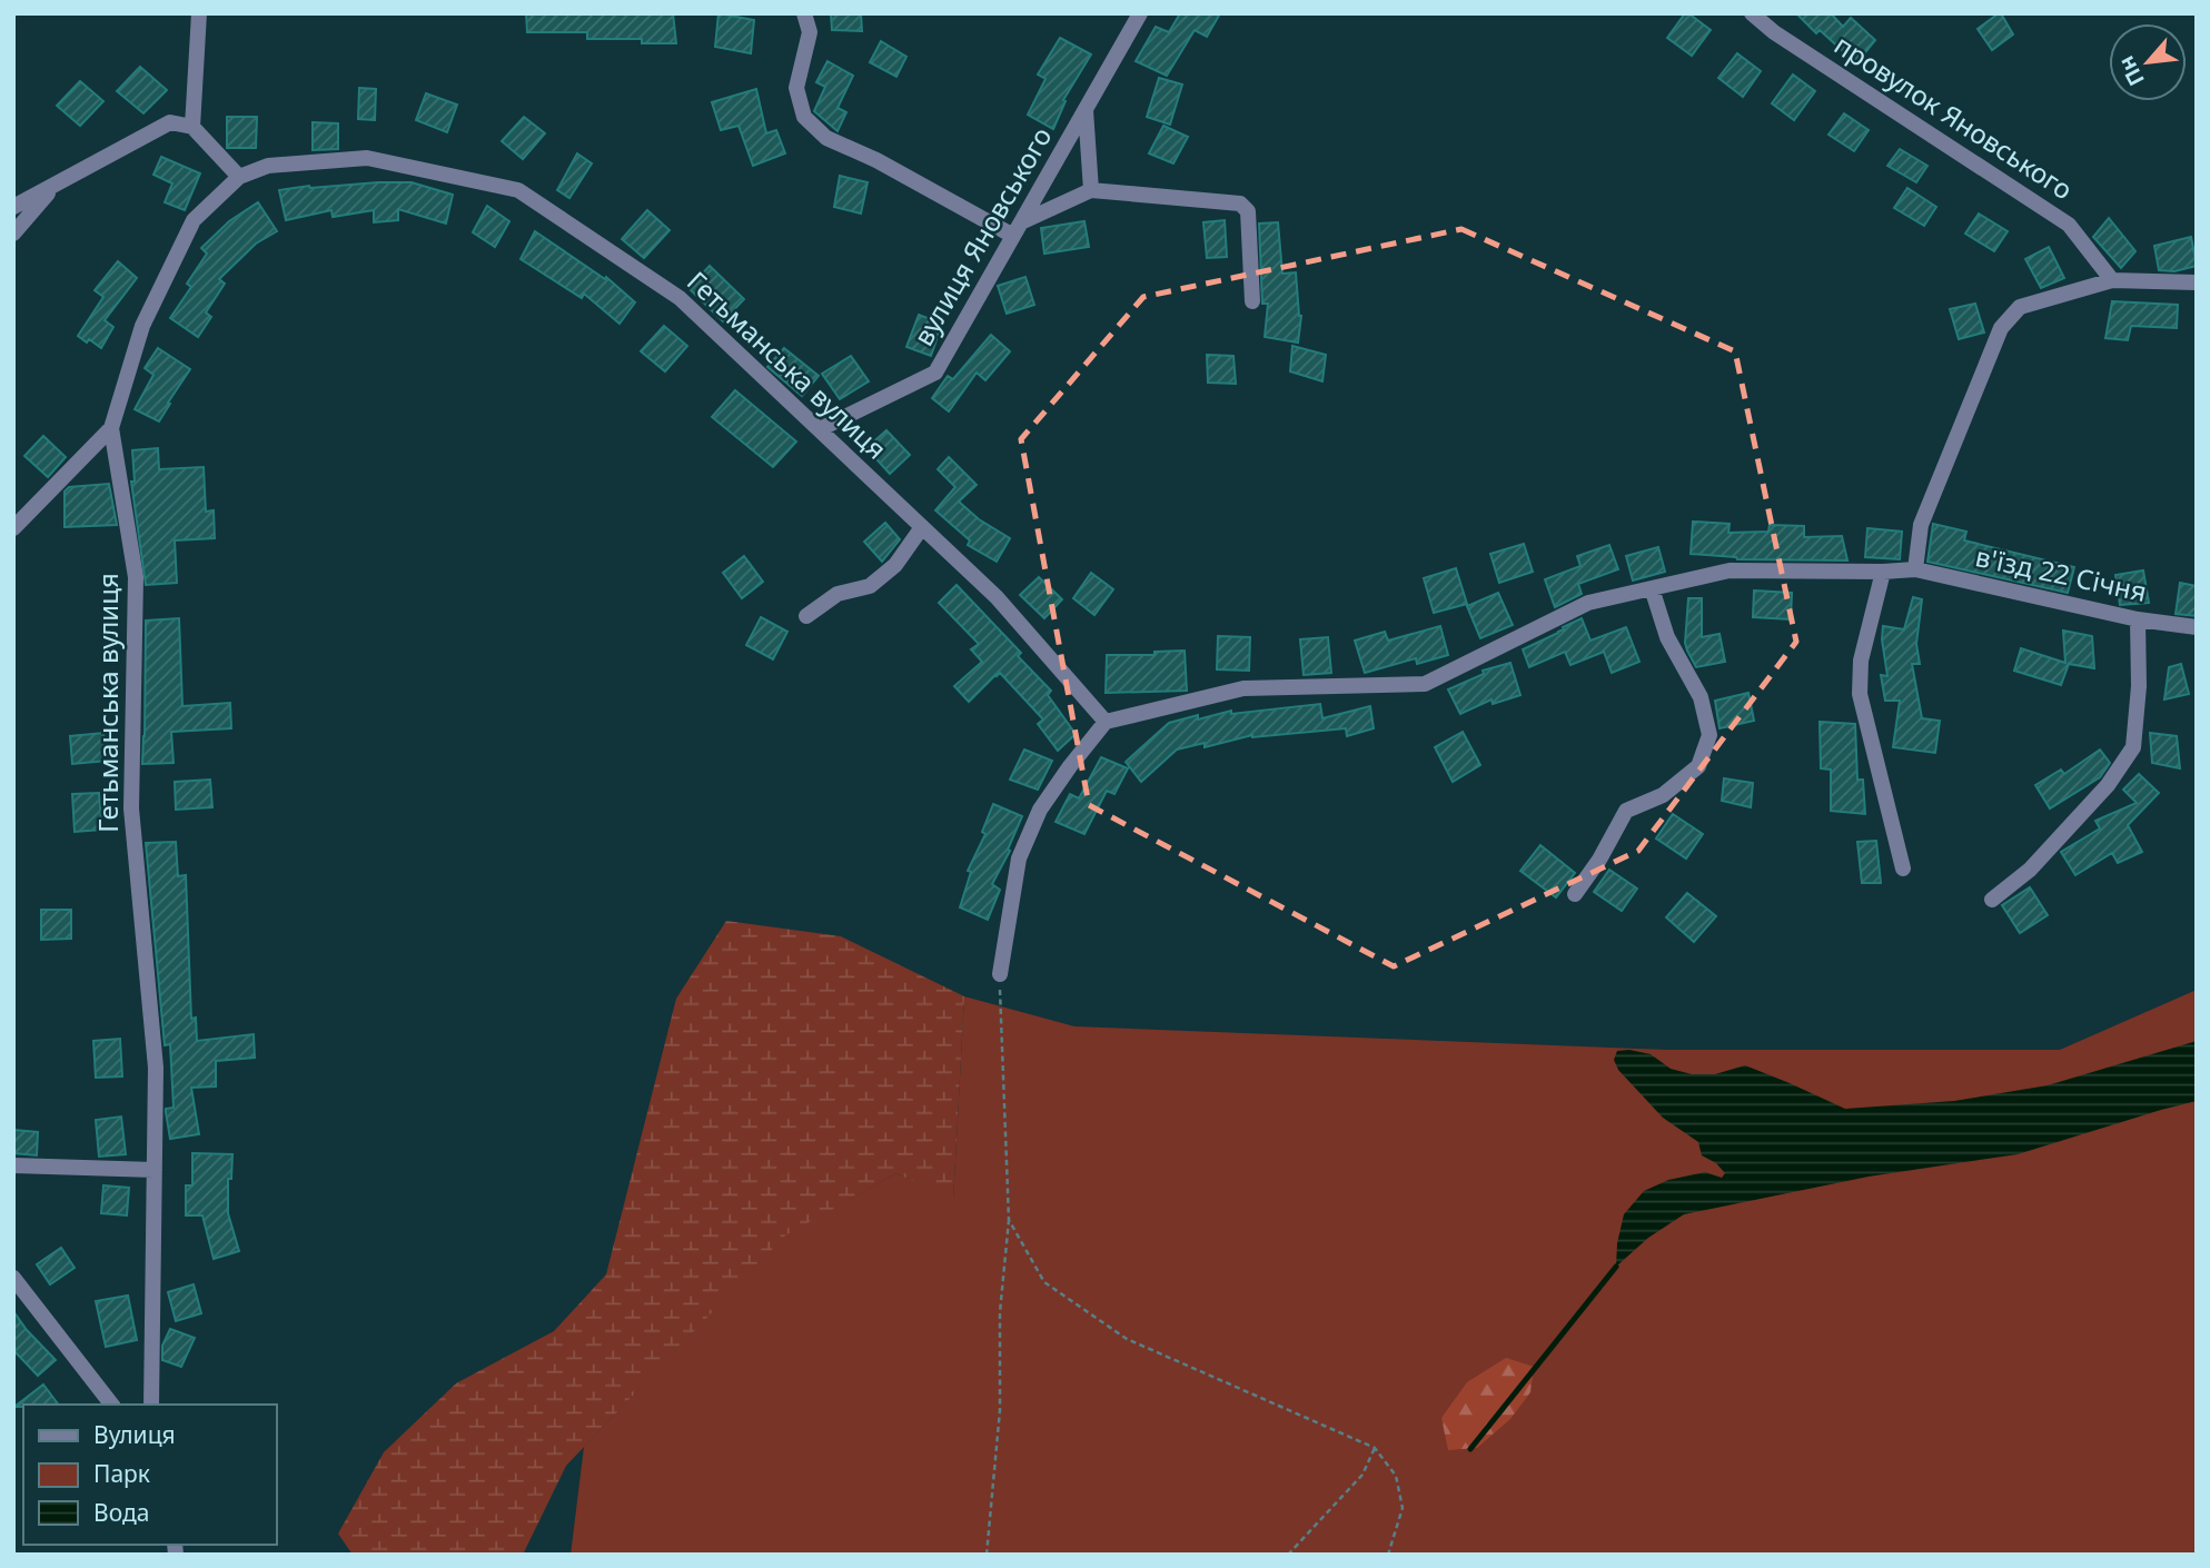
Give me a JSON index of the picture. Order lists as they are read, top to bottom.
{
  "streets": {
    "street": [
      "провулок Яновського",
      "вулиця Яновського",
      "Гетьманська вулиця",
      "в'їзд 22 Січня"
    ]
  },
  "crossings": [
    ["вулиця Яновського", "Гетьманська вулиця"]
  ],
  "legend": ["Вулиця", "Парк", "Вода"],
  "north": "bottom left"
}
